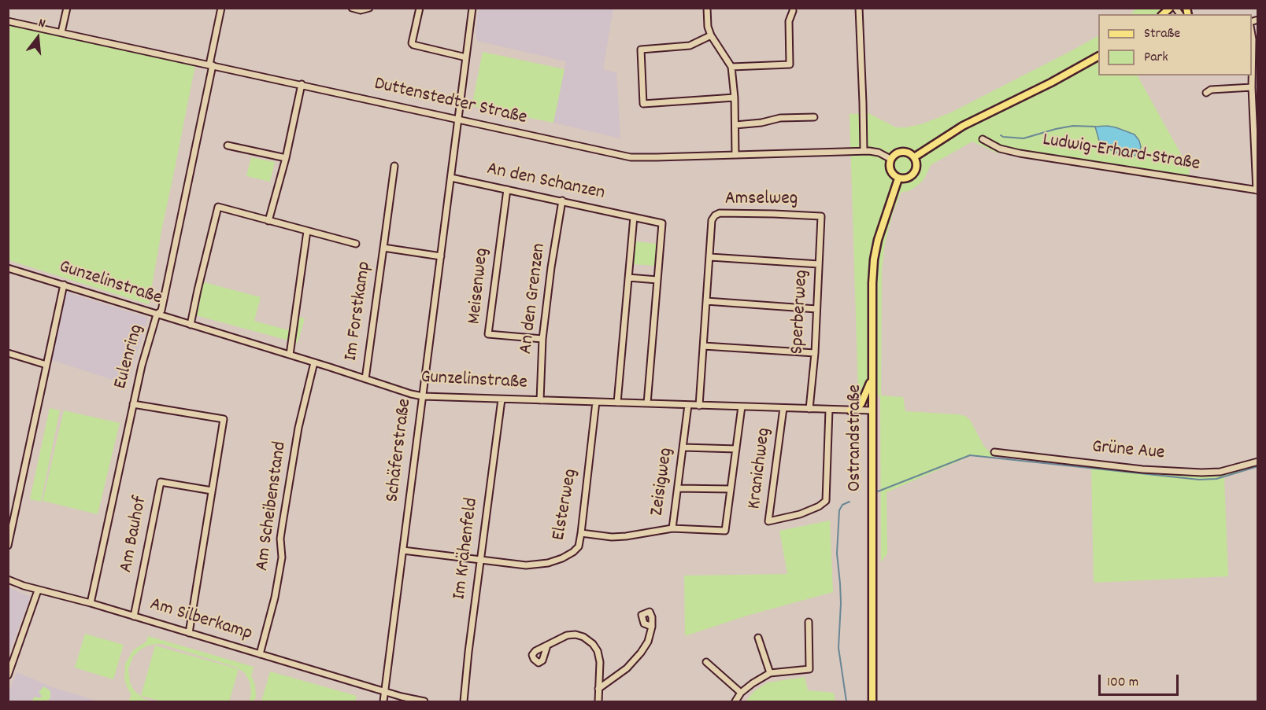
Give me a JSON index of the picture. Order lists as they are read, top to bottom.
{
  "streets": {
    "main road": ["Ostrandstraße"],
    "street": [
      "Duttenstedter Straße",
      "Ludwig-Erhard-Straße",
      "An den Schanzen",
      "Amselweg",
      "Gunzelinstraße",
      "Meisenweg",
      "An den Grenzen",
      "Im Forstkamp",
      "Sperberweg",
      "Eulenring",
      "Schäferstraße",
      "Grüne Aue",
      "Kranichweg",
      "Zeisigweg",
      "Elsterweg",
      "Am Scheibenstand",
      "Am Bauhof",
      "Im Krähenfeld",
      "Am Silberkamp"
    ]
  },
  "crossings": [
    ["Duttenstedter Straße", "Eulenring"],
    ["Duttenstedter Straße", "Ostrandstraße"],
    ["Duttenstedter Straße", "Schäferstraße"],
    ["An den Schanzen", "Gunzelinstraße"],
    ["An den Schanzen", "Meisenweg"],
    ["An den Schanzen", "An den Grenzen"],
    ["An den Schanzen", "Schäferstraße"],
    ["Amselweg", "Gunzelinstraße"],
    ["Amselweg", "Sperberweg"],
    ["Gunzelinstraße", "An den Grenzen"],
    ["Gunzelinstraße", "Im Forstkamp"],
    ["Gunzelinstraße", "Sperberweg"],
    ["Gunzelinstraße", "Eulenring"],
    ["Gunzelinstraße", "Ostrandstraße"],
    ["Gunzelinstraße", "Schäferstraße"],
    ["Gunzelinstraße", "Kranichweg"],
    ["Gunzelinstraße", "Zeisigweg"],
    ["Gunzelinstraße", "Elsterweg"],
    ["Gunzelinstraße", "Am Scheibenstand"],
    ["Gunzelinstraße", "Im Krähenfeld"],
    ["Meisenweg", "An den Grenzen"],
    ["Im Forstkamp", "Schäferstraße"],
    ["Eulenring", "Am Silberkamp"],
    ["Schäferstraße", "Elsterweg"],
    ["Schäferstraße", "Am Silberkamp"],
    ["Zeisigweg", "Elsterweg"],
    ["Elsterweg", "Im Krähenfeld"],
    ["Am Scheibenstand", "Am Silberkamp"],
    ["Am Bauhof", "Am Silberkamp"]
  ],
  "legend": ["Straße", "Park"],
  "scale_bar": "100 m",
  "north": "top"
}
